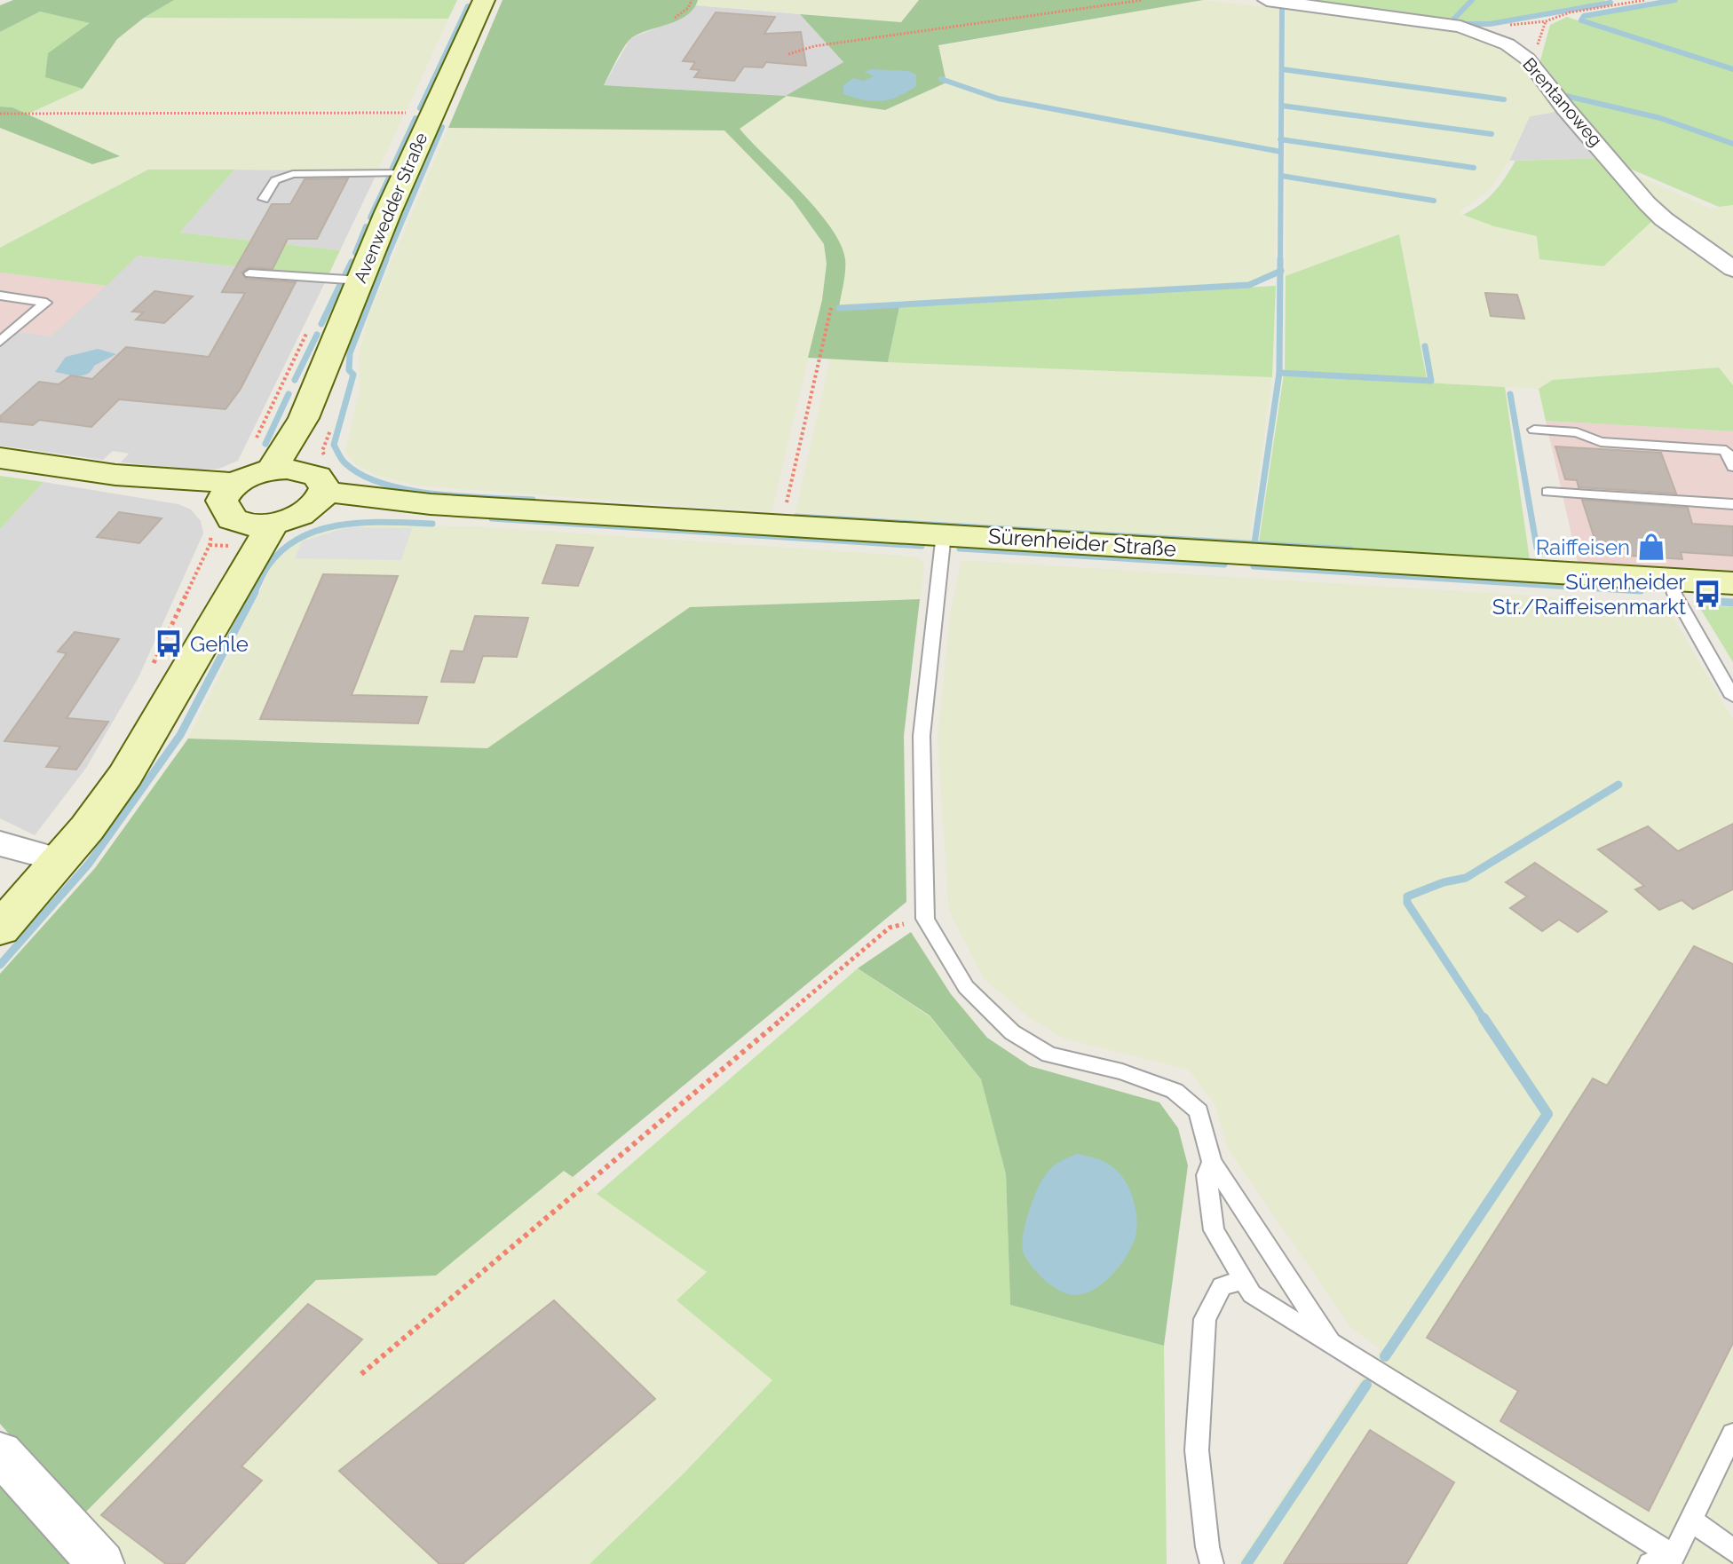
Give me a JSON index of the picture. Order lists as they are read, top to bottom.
{
  "streets": {
    "main road": ["Avenwedder Straße", "Sürenheider Straße"],
    "street": ["Brentanoweg"]
  },
  "crossings": [
    ["Avenwedder Straße", "Sürenheider Straße"]
  ],
  "places": {
    "shop": ["Raiffeisen"],
    "bus stop": ["Sürenheider Str./Raiffeisenmarkt", "Gehle"]
  }
}
